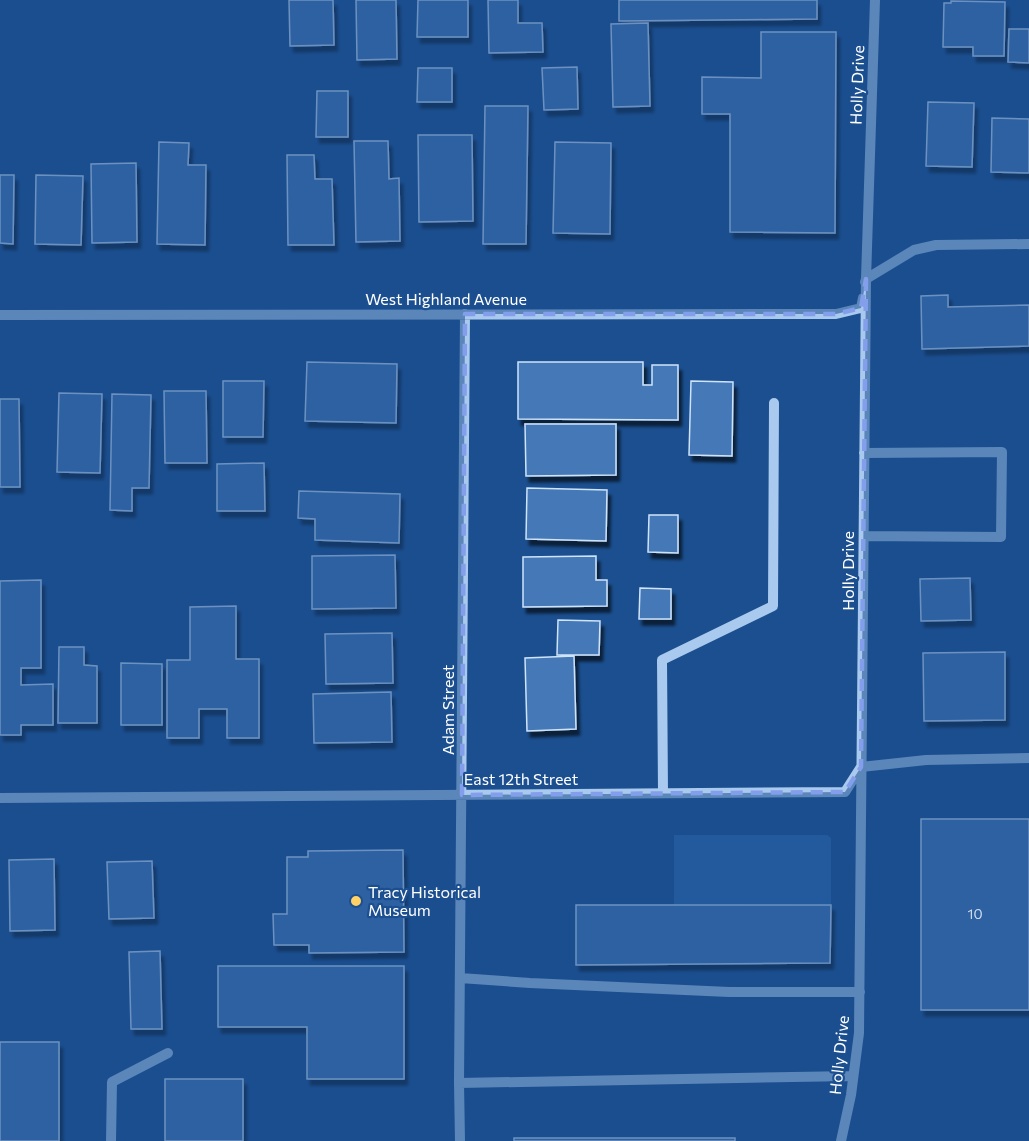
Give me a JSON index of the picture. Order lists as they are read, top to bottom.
{
  "streets": {
    "street": [
      "Holly Drive",
      "West Highland Avenue",
      "Adam Street",
      "East 12th Street"
    ]
  },
  "crossings": [
    ["Holly Drive", "West Highland Avenue"],
    ["Holly Drive", "East 12th Street"],
    ["West Highland Avenue", "Adam Street"],
    ["Adam Street", "East 12th Street"]
  ],
  "places": ["Tracy Historical Museum"],
  "house_numbers": ["10"]
}
